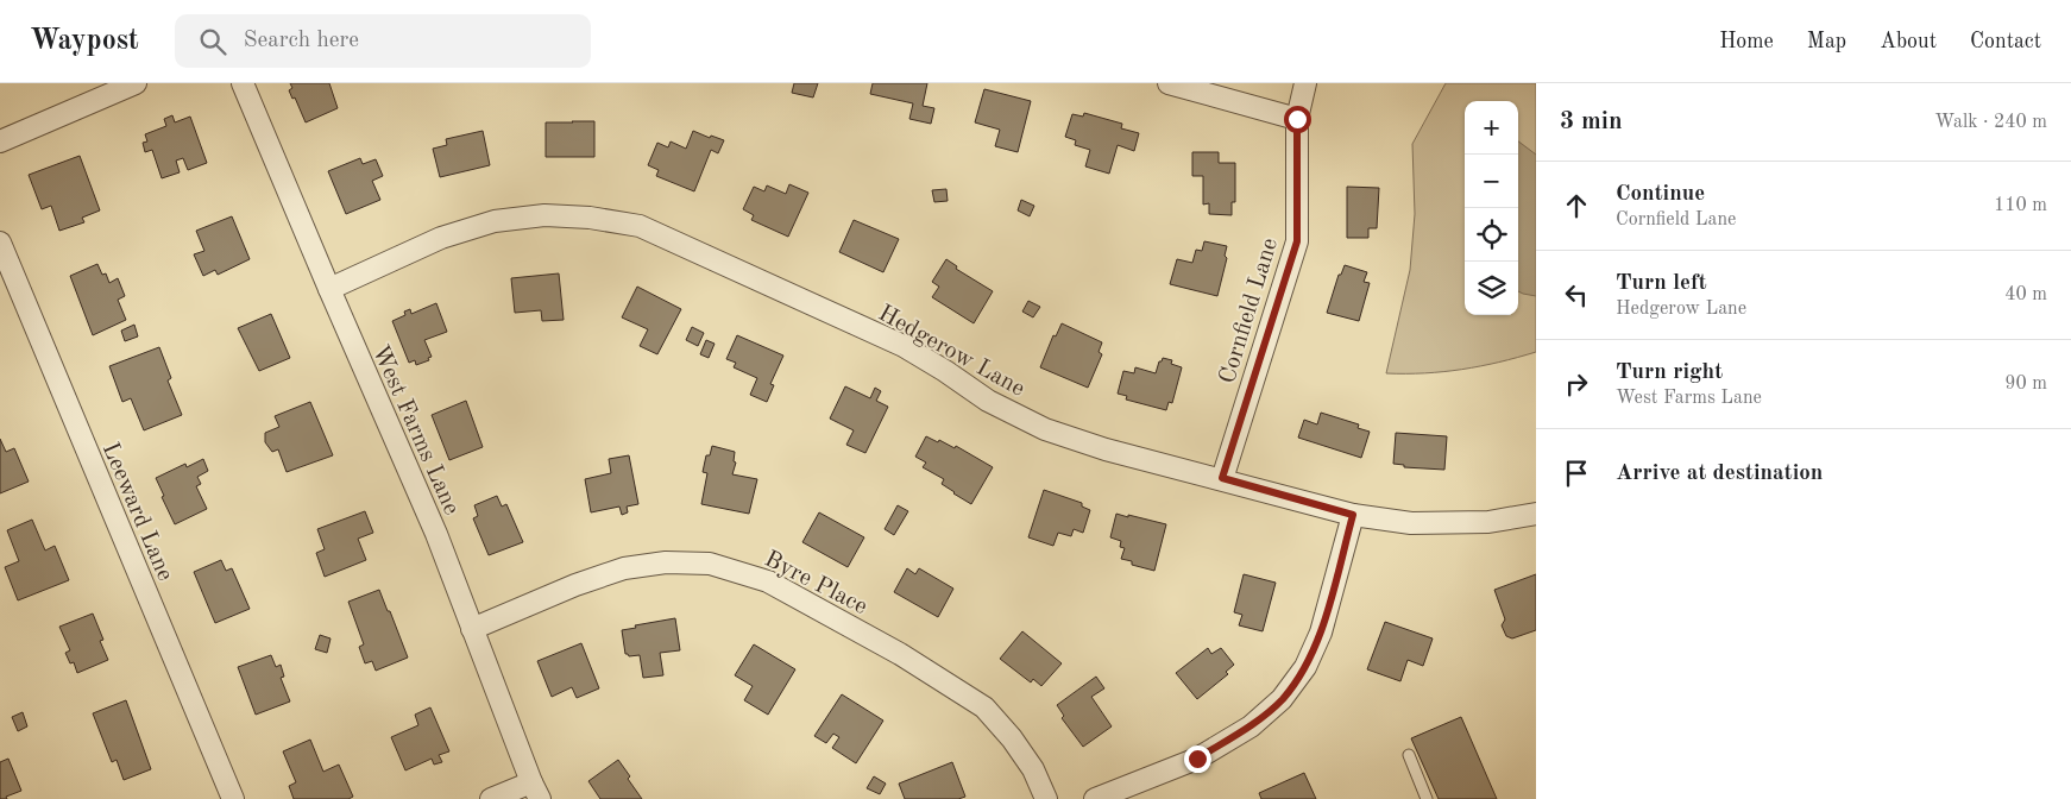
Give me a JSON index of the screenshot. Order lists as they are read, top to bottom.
{
  "streets": {
    "street": [
      "Cornfield Lane",
      "Hedgerow Lane",
      "West Farms Lane",
      "Leeward Lane",
      "Byre Place"
    ]
  },
  "crossings": [
    ["Cornfield Lane", "Hedgerow Lane"],
    ["Hedgerow Lane", "West Farms Lane"],
    ["West Farms Lane", "Byre Place"]
  ],
  "page": {
    "header": "Waypost",
    "search": "Search here",
    "nav": [
      "Home",
      "Map",
      "About",
      "Contact"
    ],
    "heading": ["3 min", "Walk · 240 m"],
    "map_buttons": ["+", "−"],
    "list": [
      ["Continue", "Cornfield Lane", "110 m"],
      ["Turn left", "Hedgerow Lane", "40 m"],
      ["Turn right", "West Farms Lane", "90 m"],
      "Arrive at destination"
    ]
  }
}
